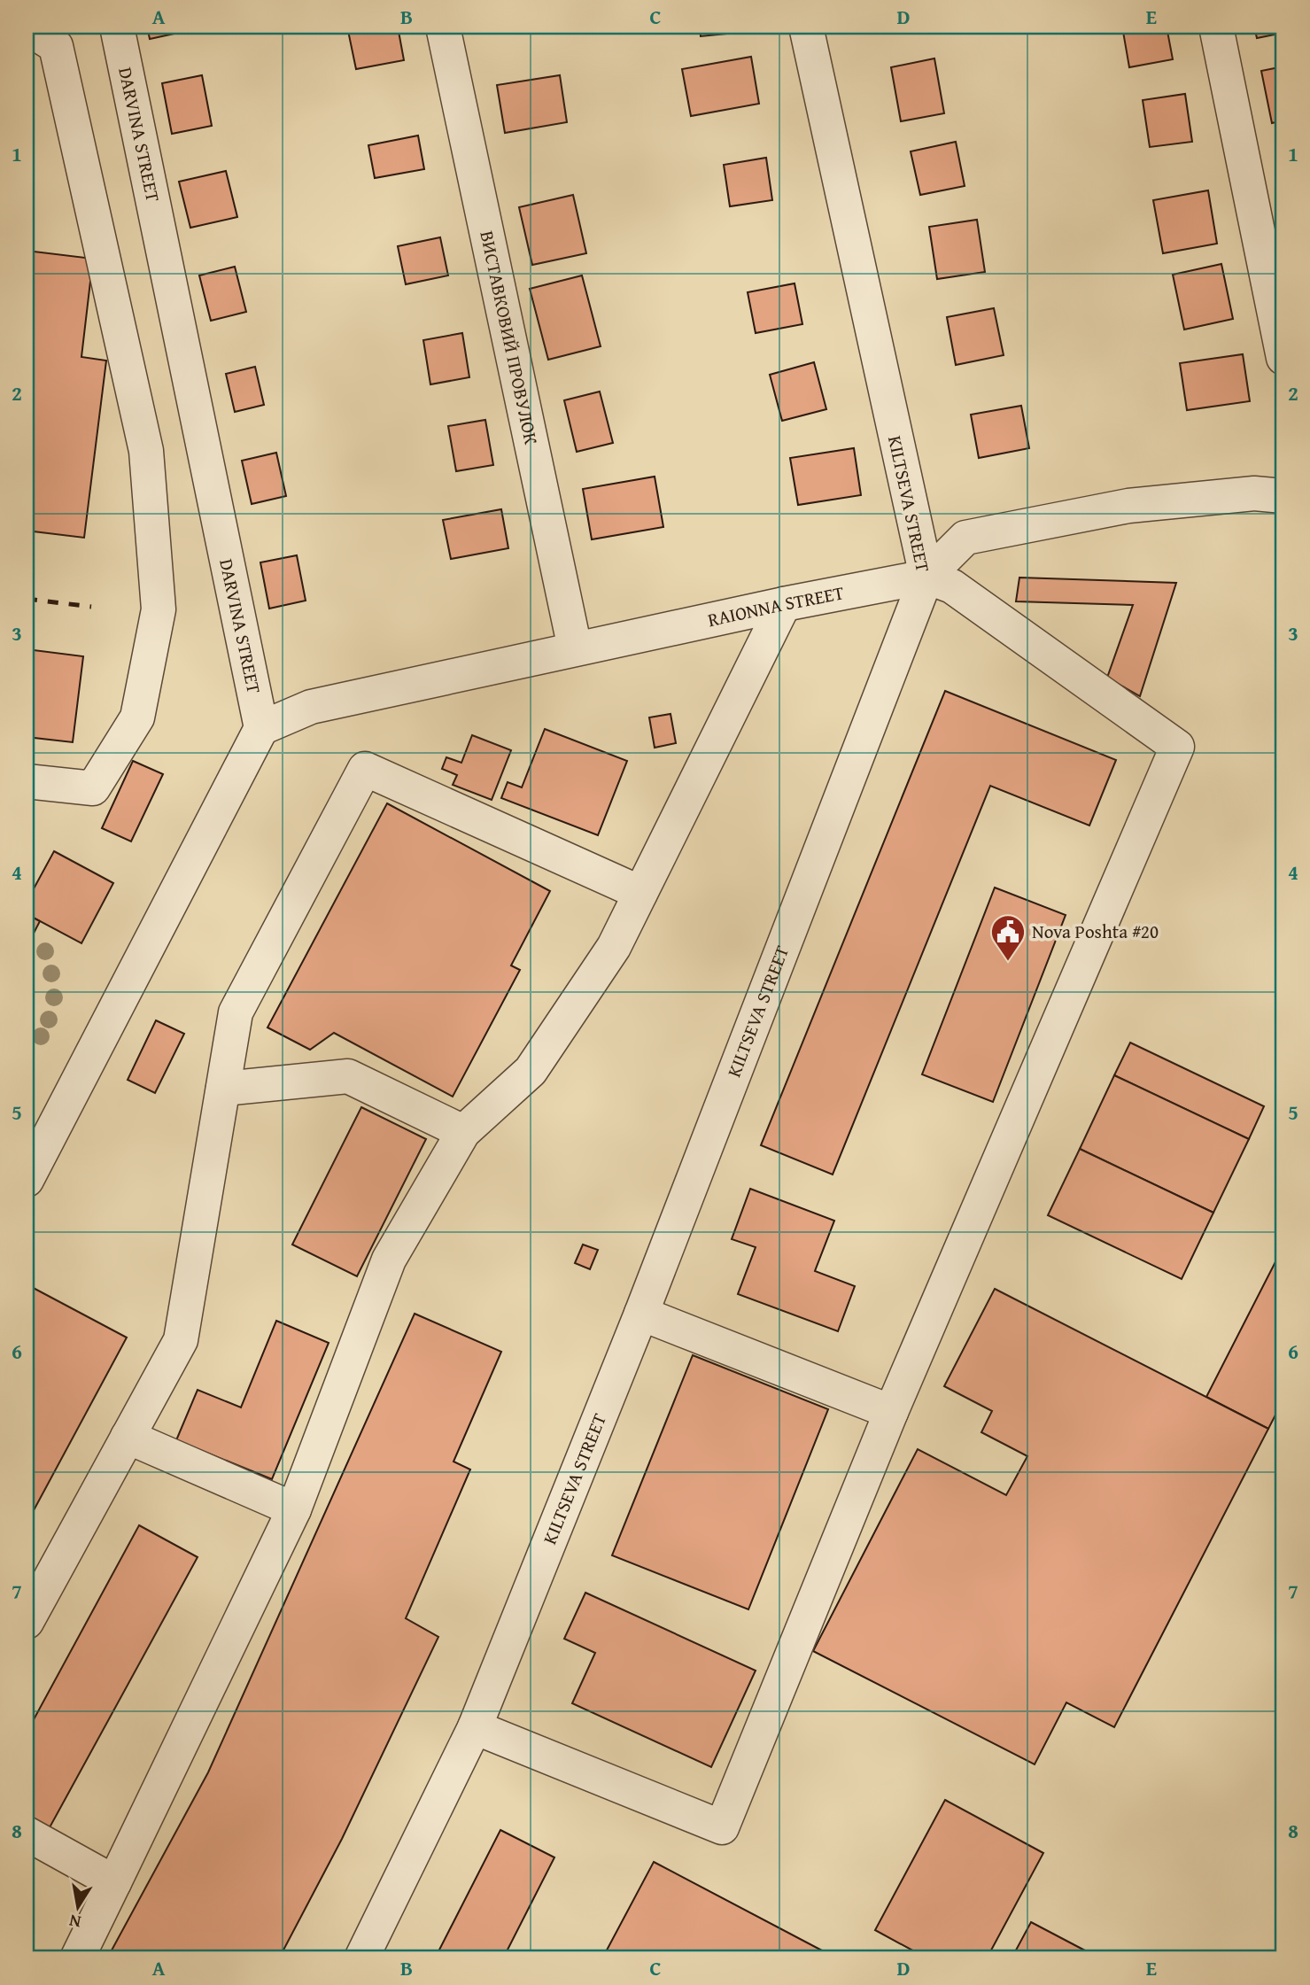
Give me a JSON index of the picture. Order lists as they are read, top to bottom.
{
  "streets": {
    "street": [
      "DARVINA STREET",
      "ВИСТАВКОВИЙ ПРОВУЛОК",
      "KILTSEVA STREET",
      "RAIONNA STREET"
    ]
  },
  "crossings": [
    ["DARVINA STREET", "RAIONNA STREET"],
    ["ВИСТАВКОВИЙ ПРОВУЛОК", "RAIONNA STREET"],
    ["KILTSEVA STREET", "RAIONNA STREET"]
  ],
  "places": {
    "public building": ["Nova Poshta #20"]
  },
  "north": "bottom",
  "grid": {
    "columns": [
      "A",
      "B",
      "C",
      "D",
      "E"
    ],
    "rows": [
      "1",
      "2",
      "3",
      "4",
      "5",
      "6",
      "7",
      "8"
    ]
  }
}
